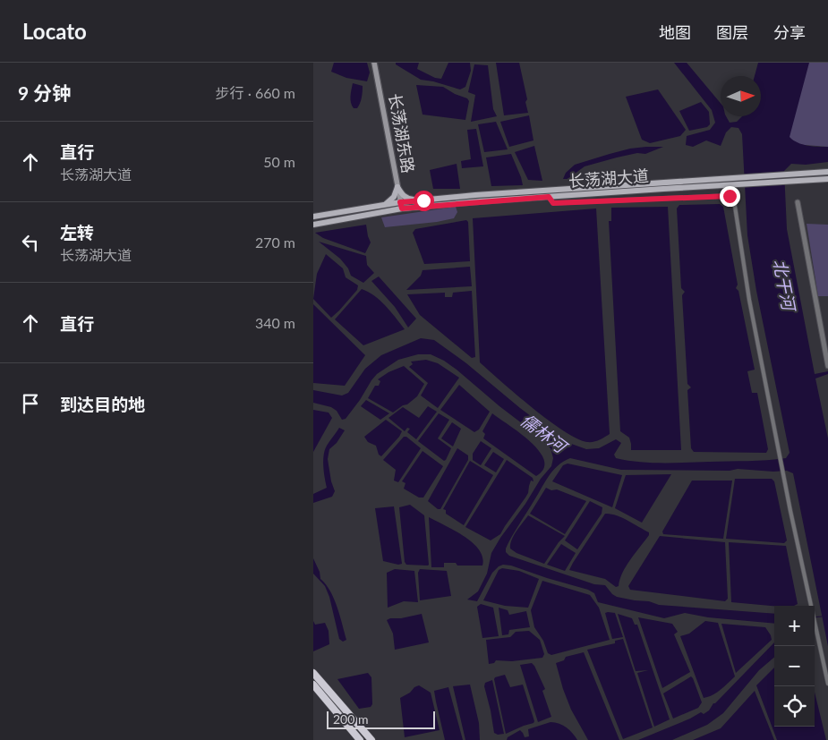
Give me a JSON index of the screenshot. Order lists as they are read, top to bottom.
{
  "streets": {
    "main road": ["长荡湖东路", "长荡湖大道"]
  },
  "crossings": [
    ["长荡湖东路", "长荡湖大道"]
  ],
  "water": ["北干河", "儒林河"],
  "scale_bar": "200 m",
  "north": "right",
  "page": {
    "header": "Locato",
    "nav": ["地图", "图层", "分享"],
    "heading": ["9 分钟", "步行 · 660 m"],
    "list": [
      ["直行", "长荡湖大道", "50 m"],
      ["左转", "长荡湖大道", "270 m"],
      ["直行", "340 m"],
      "到达目的地"
    ],
    "map_buttons": ["+", "−"],
    "scale": "200 m"
  }
}
